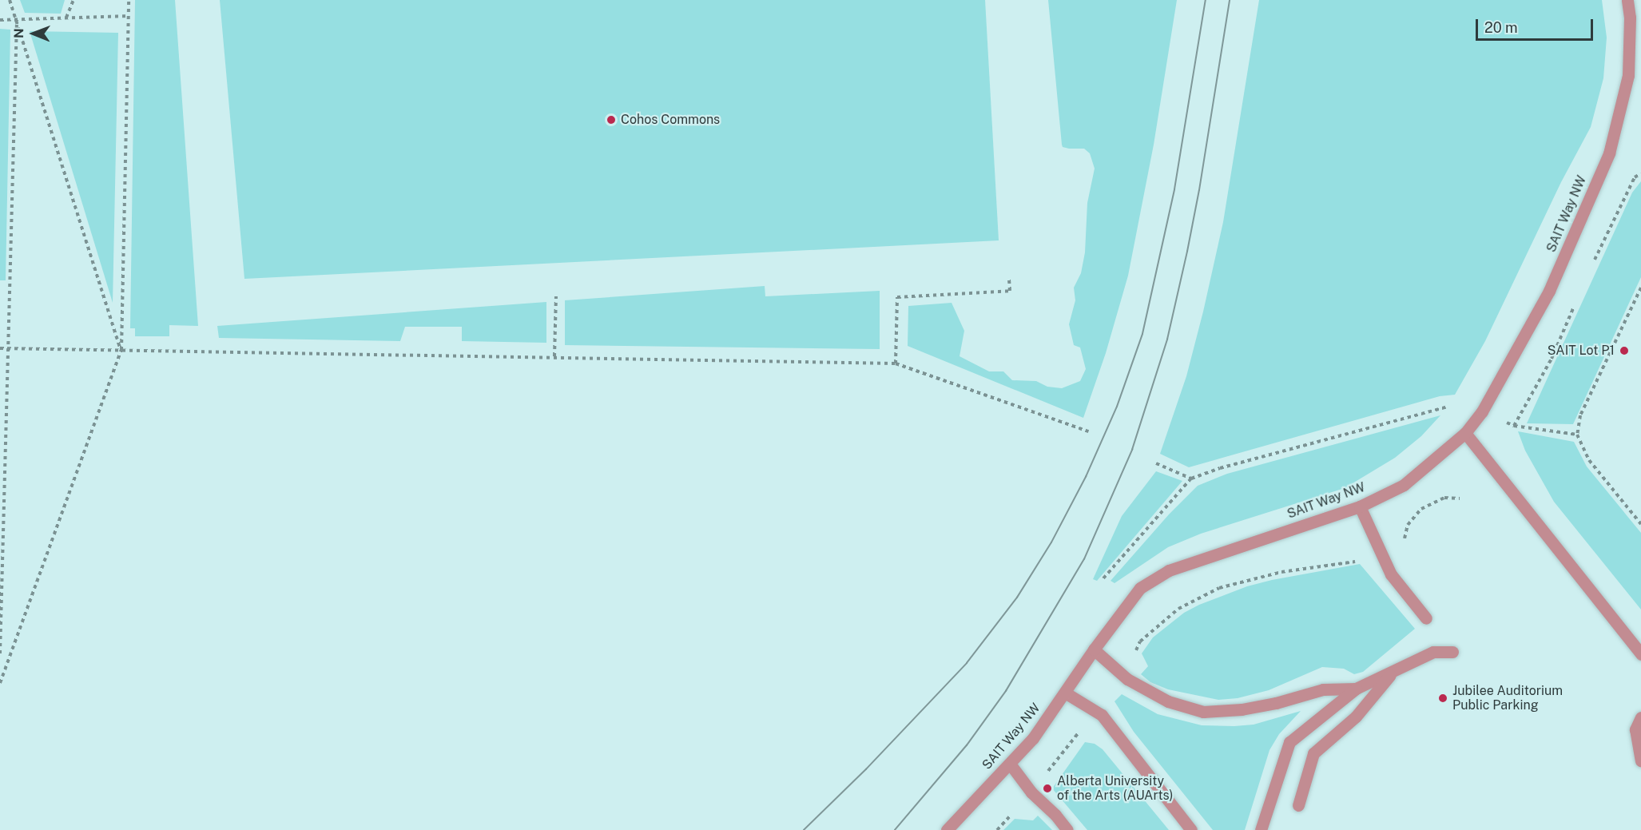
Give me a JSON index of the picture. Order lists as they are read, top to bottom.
{
  "streets": {
    "street": ["SAIT Way NW"]
  },
  "places": [
    "Cohos Commons",
    "SAIT Lot P1",
    "Jubilee Auditorium Public Parking",
    "Alberta University of the Arts (AUArts)"
  ],
  "scale_bar": "20 m",
  "north": "left"
}
